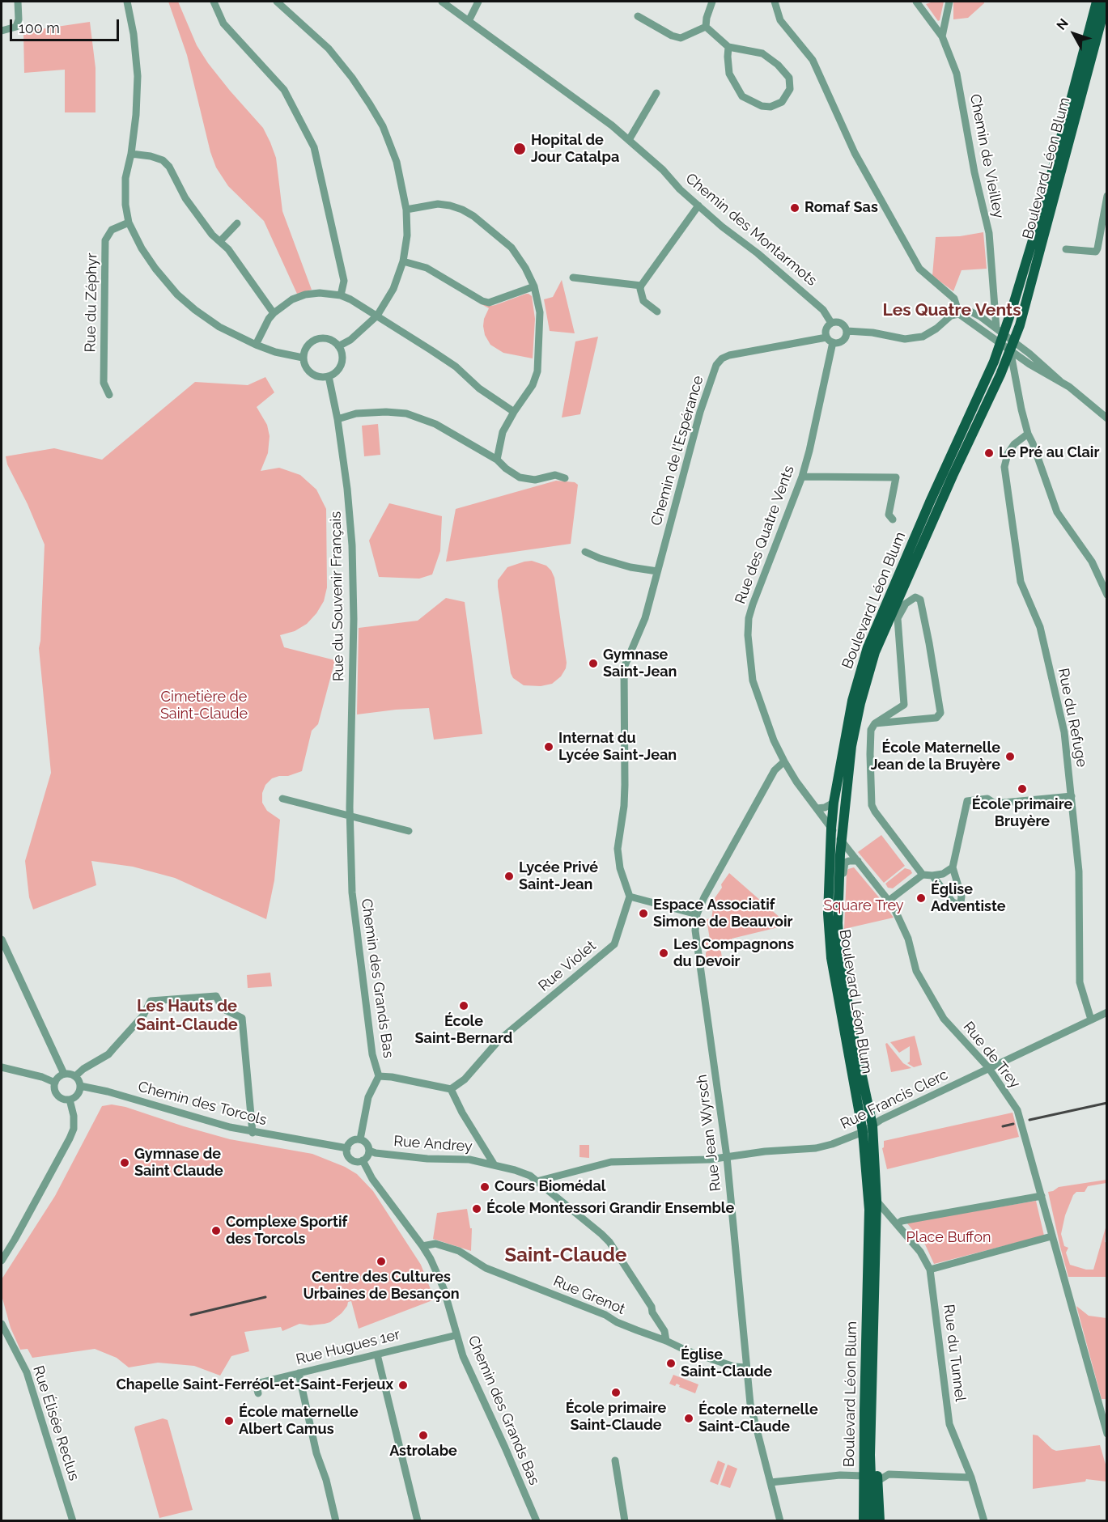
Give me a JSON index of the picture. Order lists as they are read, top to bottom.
{
  "streets": {
    "main road": ["Boulevard Léon Blum"],
    "street": [
      "Chemin de Vieilley",
      "Chemin des Montarmots",
      "Rue du Zéphyr",
      "Chemin de l'Espérance",
      "Rue des Quatre Vents",
      "Rue du Souvenir Français",
      "Rue du Refuge",
      "Rue Violet",
      "Chemin des Grands Bas",
      "Rue de Trey",
      "Rue Francis Clerc",
      "Chemin des Torcols",
      "Rue Jean Wyrsch",
      "Rue Andrey",
      "Rue Grenot",
      "Rue Hugues 1er",
      "Rue du Tunnel",
      "Rue Élisée Reclus"
    ]
  },
  "crossings": [
    ["Chemin de Vieilley", "Boulevard Léon Blum"],
    ["Boulevard Léon Blum", "Rue de Trey"],
    ["Boulevard Léon Blum", "Rue Francis Clerc"],
    ["Boulevard Léon Blum", "Rue du Tunnel"],
    ["Chemin des Montarmots", "Chemin de l'Espérance"],
    ["Chemin des Montarmots", "Rue des Quatre Vents"],
    ["Chemin de l'Espérance", "Rue des Quatre Vents"],
    ["Chemin de l'Espérance", "Rue Violet"],
    ["Rue des Quatre Vents", "Rue de Trey"],
    ["Rue des Quatre Vents", "Rue Jean Wyrsch"],
    ["Rue du Souvenir Français", "Chemin des Grands Bas"],
    ["Rue du Refuge", "Rue Francis Clerc"],
    ["Rue Violet", "Rue Andrey"],
    ["Chemin des Grands Bas", "Chemin des Torcols"],
    ["Chemin des Grands Bas", "Rue Andrey"],
    ["Chemin des Grands Bas", "Rue Grenot"],
    ["Chemin des Grands Bas", "Rue Hugues 1er"],
    ["Rue de Trey", "Rue Francis Clerc"],
    ["Rue de Trey", "Rue Jean Wyrsch"],
    ["Rue Francis Clerc", "Rue Jean Wyrsch"],
    ["Rue Francis Clerc", "Rue Andrey"],
    ["Chemin des Torcols", "Rue Andrey"],
    ["Rue Andrey", "Rue Grenot"]
  ],
  "districts": ["Les Quatre Vents", "Les Hauts de Saint-Claude", "Saint-Claude"],
  "parks": ["Cimetière de Saint-Claude", "Square Trey", "Place Buffon"],
  "places": [
    "Hopital de Jour Catalpa",
    "Romaf Sas",
    "Le Pré au Clair",
    "Gymnase Saint-Jean",
    "Internat du Lycée Saint-Jean",
    "École Maternelle Jean de la Bruyère",
    "École primaire Bruyère",
    "Lycée Privé Saint-Jean",
    "Église Adventiste",
    "Espace Associatif Simone de Beauvoir",
    "Les Compagnons du Devoir",
    "École Saint-Bernard",
    "Gymnase de Saint Claude",
    "Cours Biomédal",
    "École Montessori Grandir Ensemble",
    "Complexe Sportif des Torcols",
    "Centre des Cultures Urbaines de Besançon",
    "Église Saint-Claude",
    "Chapelle Saint-Ferréol-et-Saint-Ferjeux",
    "École primaire Saint-Claude",
    "École maternelle Saint-Claude",
    "École maternelle Albert Camus",
    "Astrolabe"
  ],
  "scale_bar": "100 m",
  "north": "top left"
}
